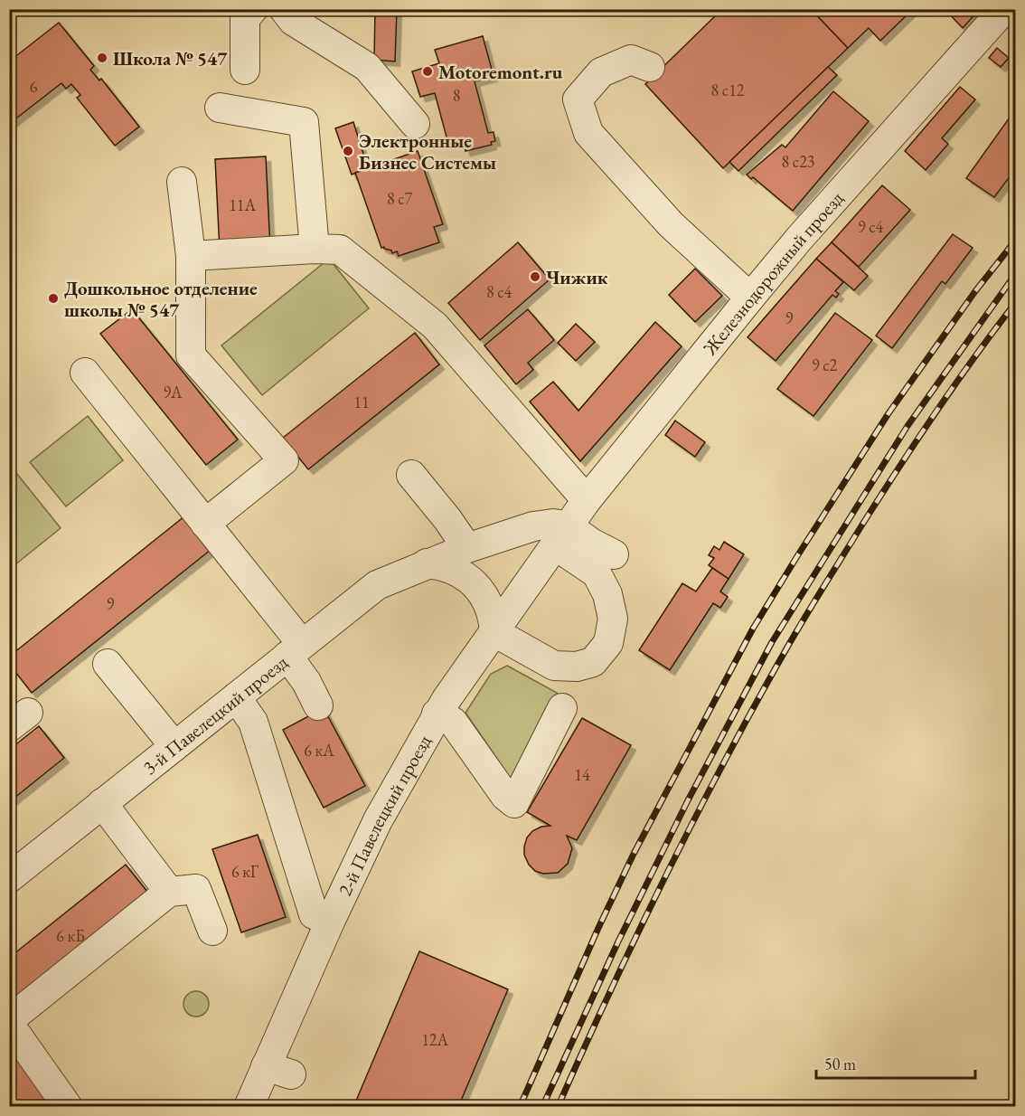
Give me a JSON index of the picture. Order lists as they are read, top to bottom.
{
  "streets": {
    "street": ["Железнодорожный проезд", "3-й Павелецкий проезд", "2-й Павелецкий проезд"]
  },
  "crossings": [
    ["Железнодорожный проезд", "3-й Павелецкий проезд"],
    ["Железнодорожный проезд", "2-й Павелецкий проезд"],
    ["3-й Павелецкий проезд", "2-й Павелецкий проезд"]
  ],
  "places": [
    "Школа № 547",
    "Motoremont.ru",
    "Электронные Бизнес Системы",
    "Чижик",
    "Дошкольное отделение школы № 547"
  ],
  "house_numbers": [
    "6",
    "8 с12",
    "8",
    "8 с23",
    "8 с7",
    "11А",
    "9 с4",
    "8 с4",
    "9",
    "9 с2",
    "9А",
    "11",
    "9",
    "6 кА",
    "14",
    "6 кГ",
    "6 кБ",
    "12А"
  ],
  "scale_bar": "50 m"
}
